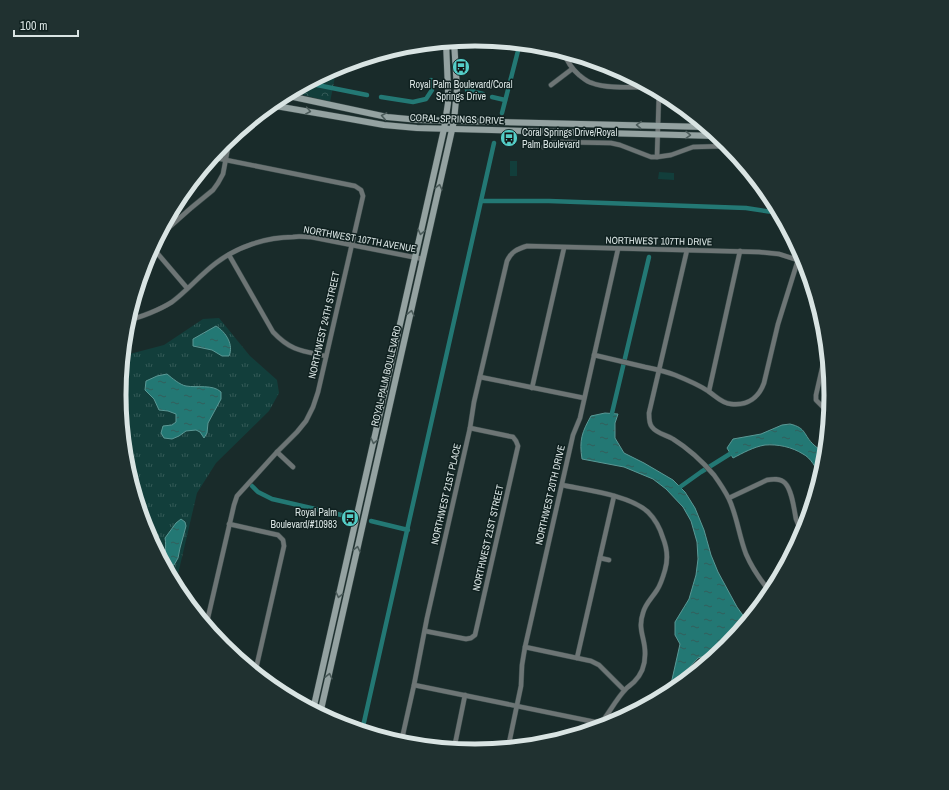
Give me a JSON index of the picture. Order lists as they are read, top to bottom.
{
  "streets": {
    "main road": ["CORAL SPRINGS DRIVE", "ROYAL PALM BOULEVARD"],
    "street": [
      "NORTHWEST 107TH AVENUE",
      "NORTHWEST 107TH DRIVE",
      "NORTHWEST 24TH STREET",
      "NORTHWEST 21ST PLACE",
      "NORTHWEST 20TH DRIVE",
      "NORTHWEST 21ST STREET"
    ]
  },
  "crossings": [
    ["CORAL SPRINGS DRIVE", "ROYAL PALM BOULEVARD"],
    ["NORTHWEST 107TH AVENUE", "NORTHWEST 24TH STREET"],
    ["NORTHWEST 107TH AVENUE", "ROYAL PALM BOULEVARD"],
    ["NORTHWEST 107TH DRIVE", "NORTHWEST 21ST PLACE"],
    ["NORTHWEST 107TH DRIVE", "NORTHWEST 20TH DRIVE"],
    ["NORTHWEST 21ST PLACE", "NORTHWEST 21ST STREET"]
  ],
  "places": {
    "bus stop": ["Royal Palm Boulevard/Coral Springs Drive", "Coral Springs Drive/Royal Palm Boulevard", "Royal Palm Boulevard/#10983"]
  },
  "scale_bar": "100 m"
}
